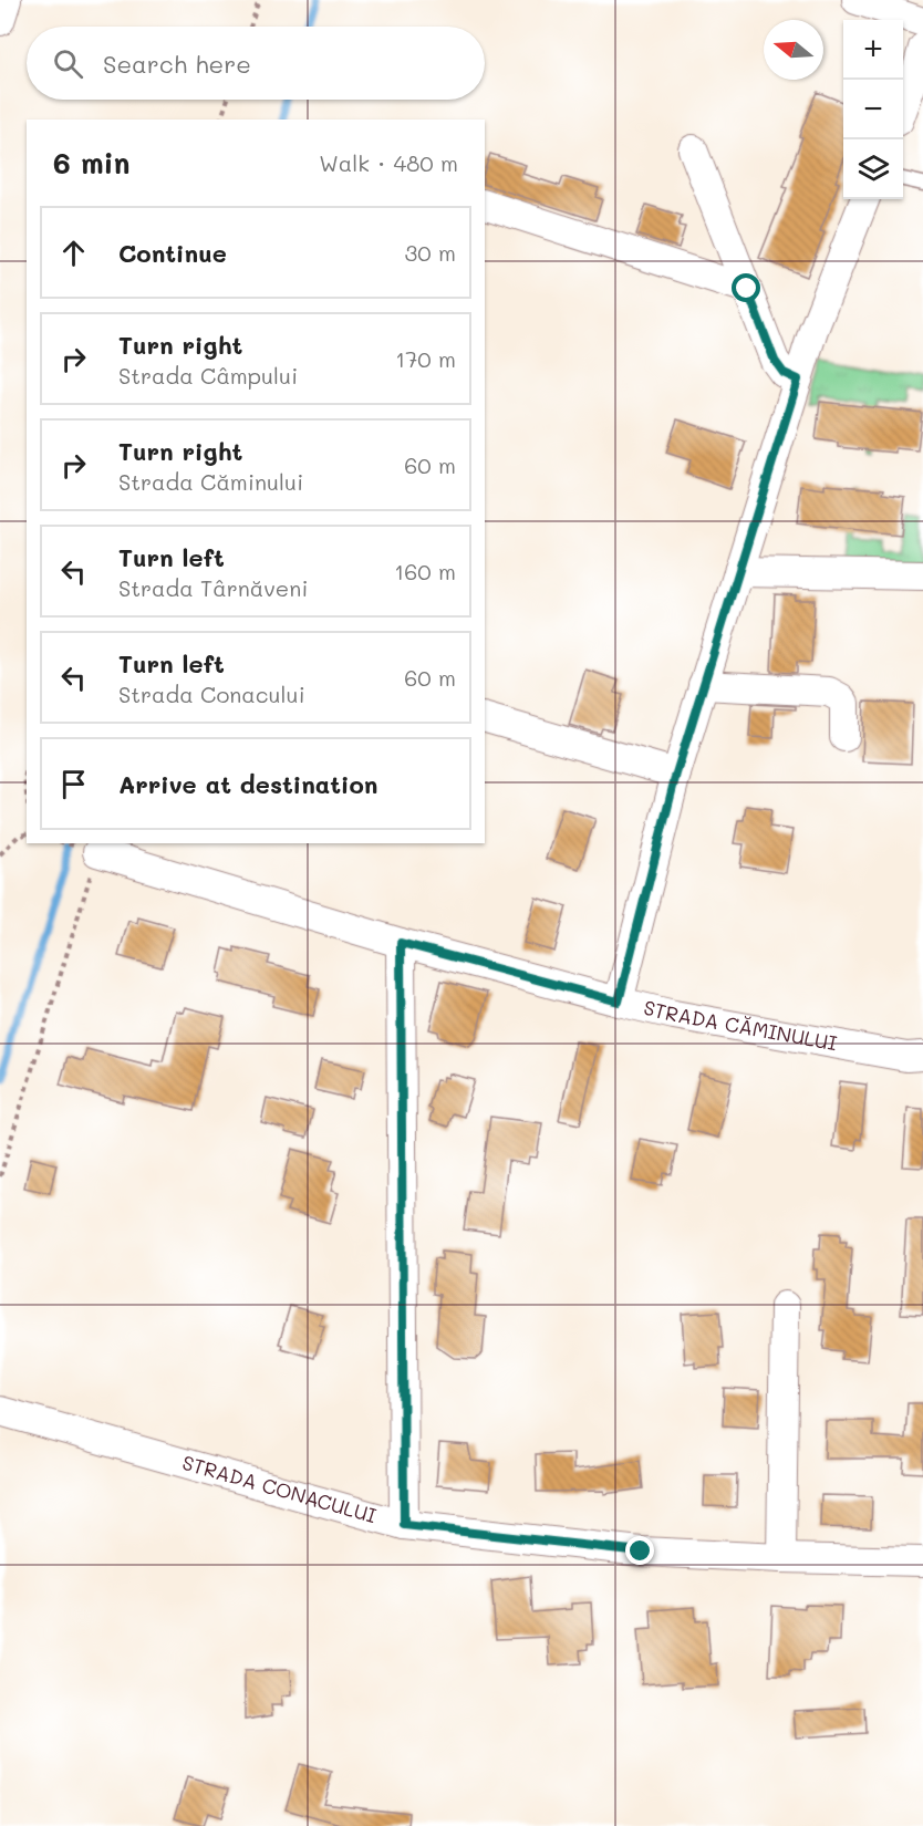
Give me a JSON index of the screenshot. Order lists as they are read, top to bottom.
{
  "streets": {
    "street": ["STRADA CĂMINULUI", "STRADA CONACULUI"]
  },
  "north": "left",
  "page": {
    "map_buttons": ["+", "−"],
    "search": "Search here",
    "heading": ["6 min", "Walk · 480 m"],
    "list": [
      ["Continue", "30 m"],
      ["Turn right", "Strada Câmpului", "170 m"],
      ["Turn right", "Strada Căminului", "60 m"],
      ["Turn left", "Strada Târnăveni", "160 m"],
      ["Turn left", "Strada Conacului", "60 m"],
      "Arrive at destination"
    ]
  }
}
